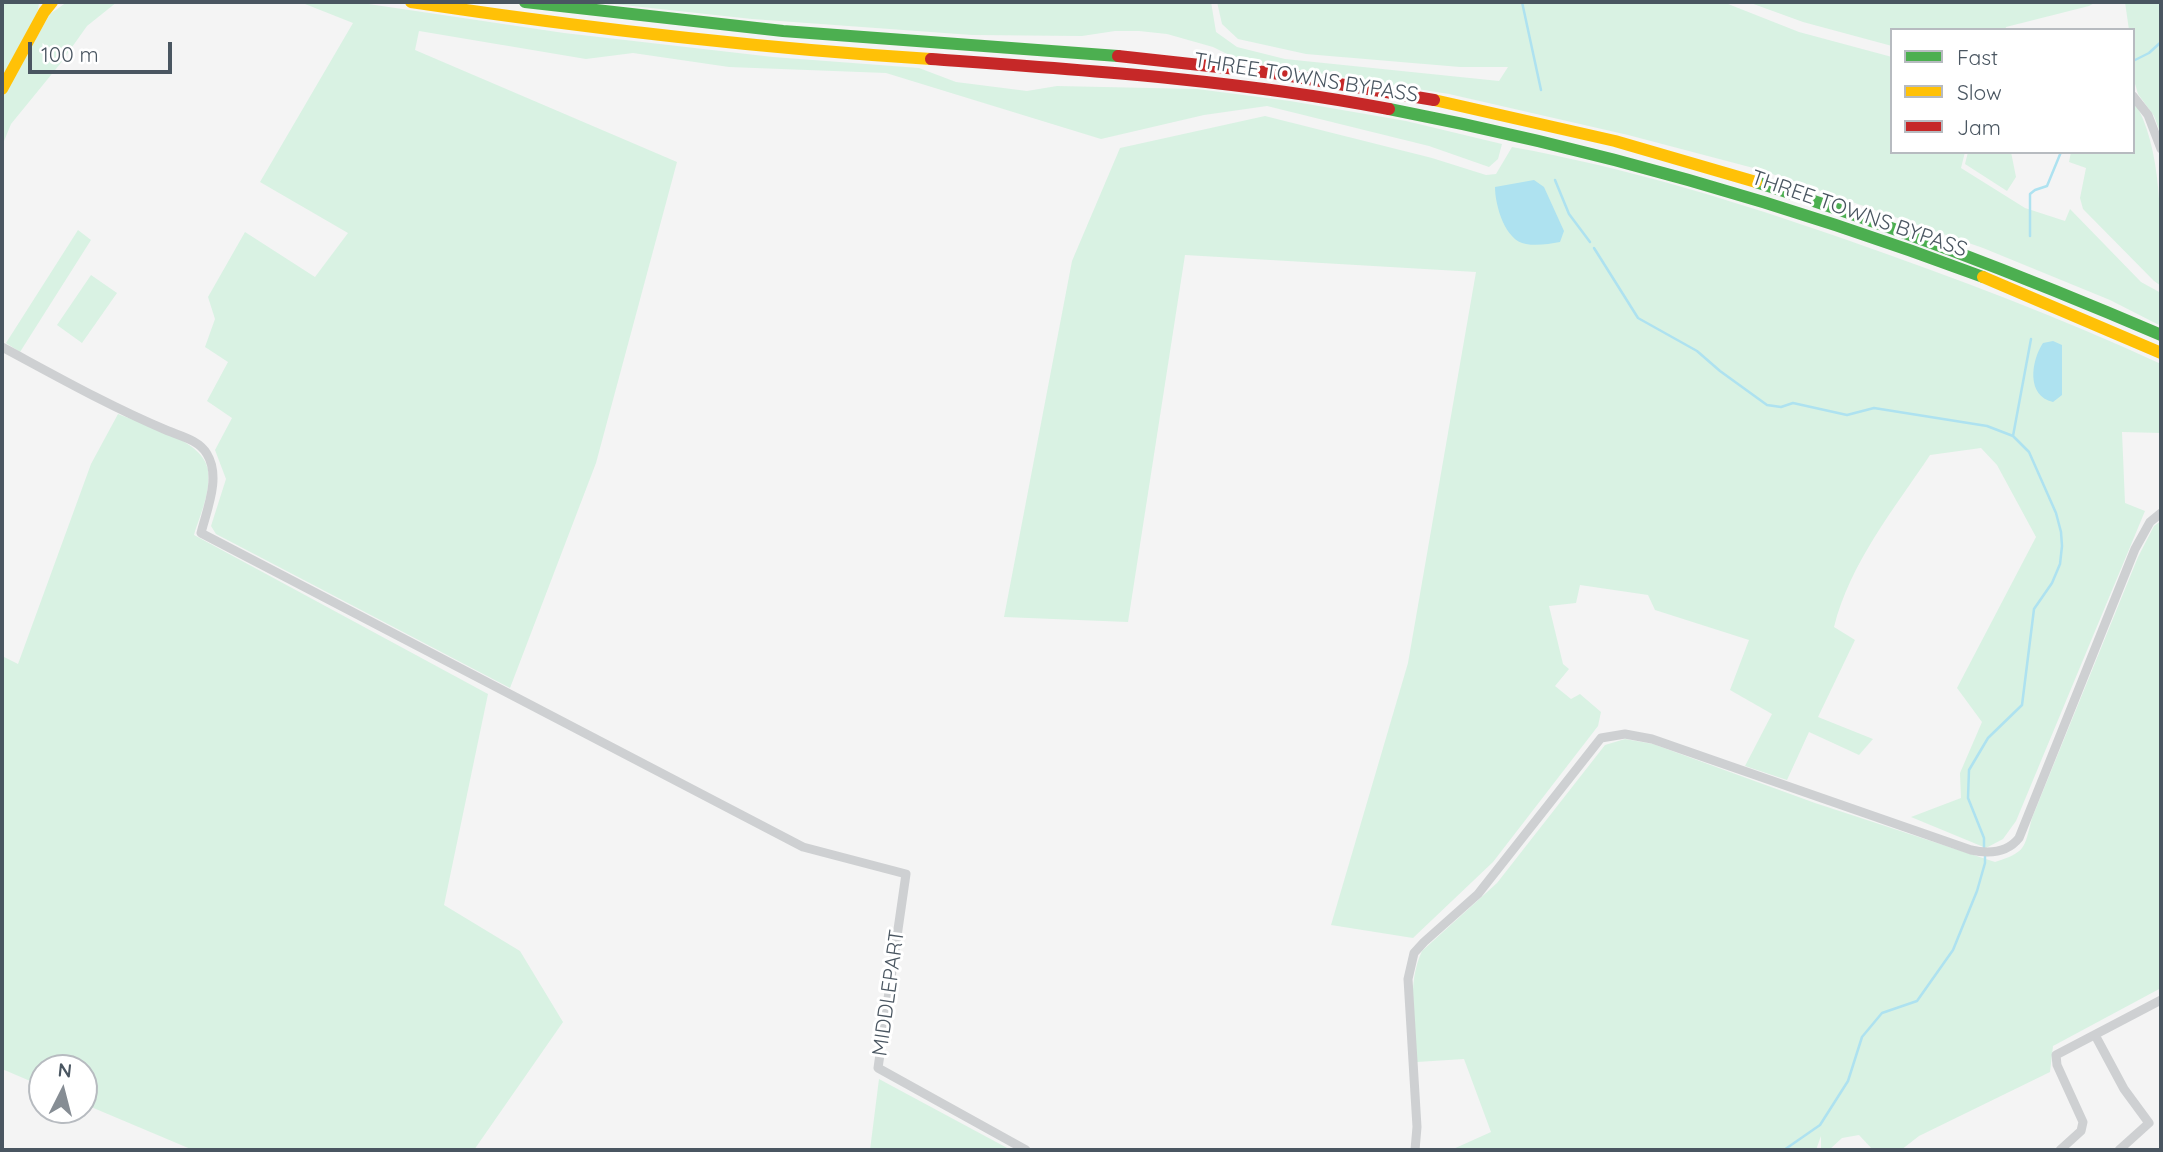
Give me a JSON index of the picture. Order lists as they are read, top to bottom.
{
  "streets": {
    "main road": ["THREE TOWNS BYPASS"],
    "street": ["MIDDLEPART"]
  },
  "legend": ["Fast", "Slow", "Jam"],
  "scale_bar": "100 m",
  "north": "top"
}
